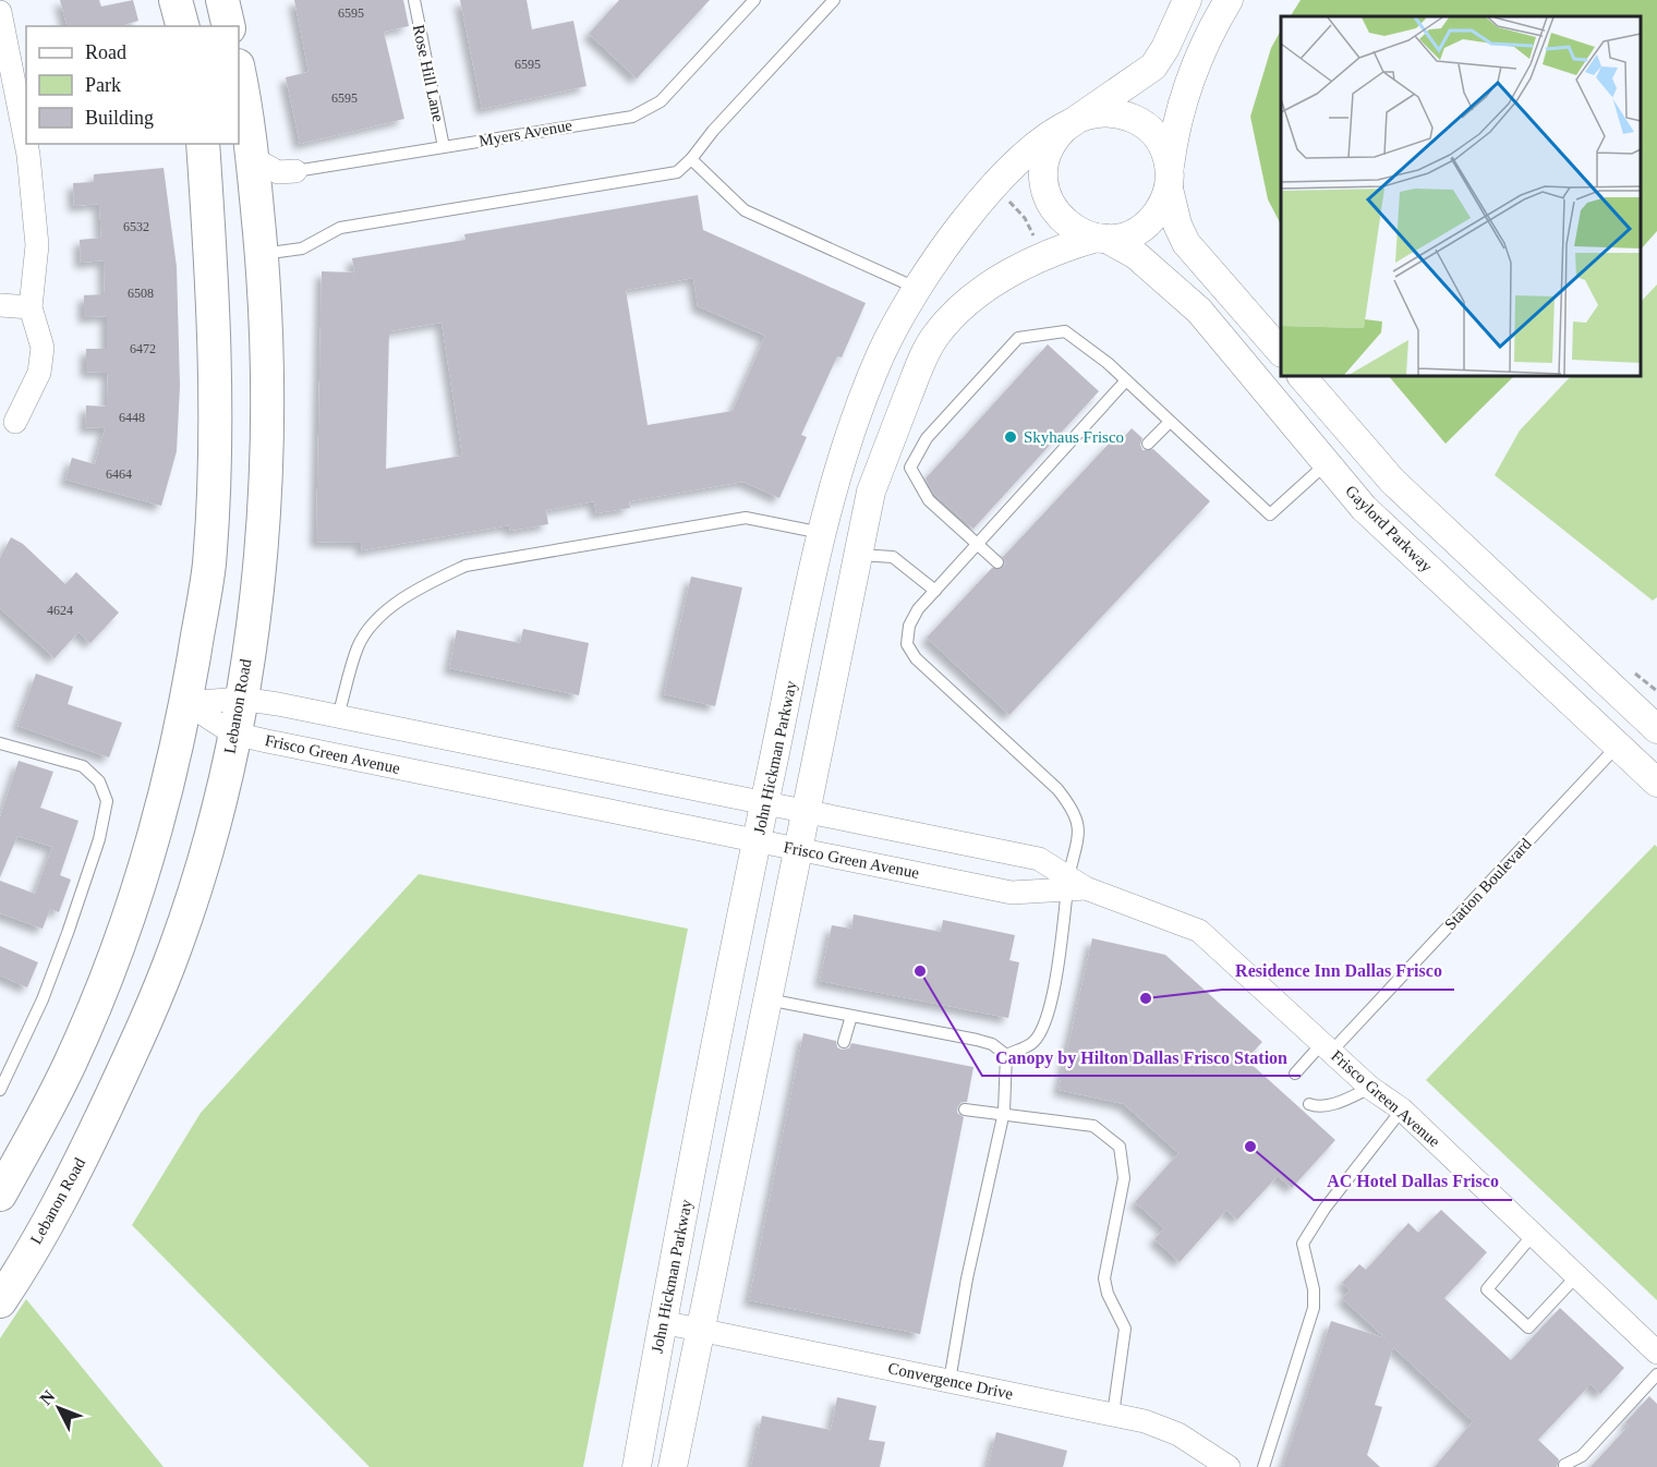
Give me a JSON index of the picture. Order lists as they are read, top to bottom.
{
  "streets": {
    "main road": ["Lebanon Road"],
    "street": [
      "Myers Avenue",
      "Gaylord Parkway",
      "Frisco Green Avenue",
      "John Hickman Parkway",
      "Convergence Drive"
    ],
    "lane": ["Rose Hill Lane", "Station Boulevard"]
  },
  "crossings": [
    ["Rose Hill Lane", "Myers Avenue"],
    ["Myers Avenue", "Lebanon Road"],
    ["Gaylord Parkway", "John Hickman Parkway"],
    ["Gaylord Parkway", "Station Boulevard"],
    ["Lebanon Road", "Frisco Green Avenue"],
    ["Frisco Green Avenue", "John Hickman Parkway"],
    ["Frisco Green Avenue", "Station Boulevard"],
    ["John Hickman Parkway", "Convergence Drive"]
  ],
  "places": [
    "Skyhaus Frisco",
    "Canopy by Hilton Dallas Frisco Station",
    "Residence Inn Dallas Frisco",
    "AC Hotel Dallas Frisco"
  ],
  "house_numbers": [
    "6595",
    "6595",
    "6595",
    "6532",
    "6508",
    "6472",
    "6448",
    "6464",
    "4624"
  ],
  "legend": ["Road", "Park", "Building"],
  "north": "top left"
}
